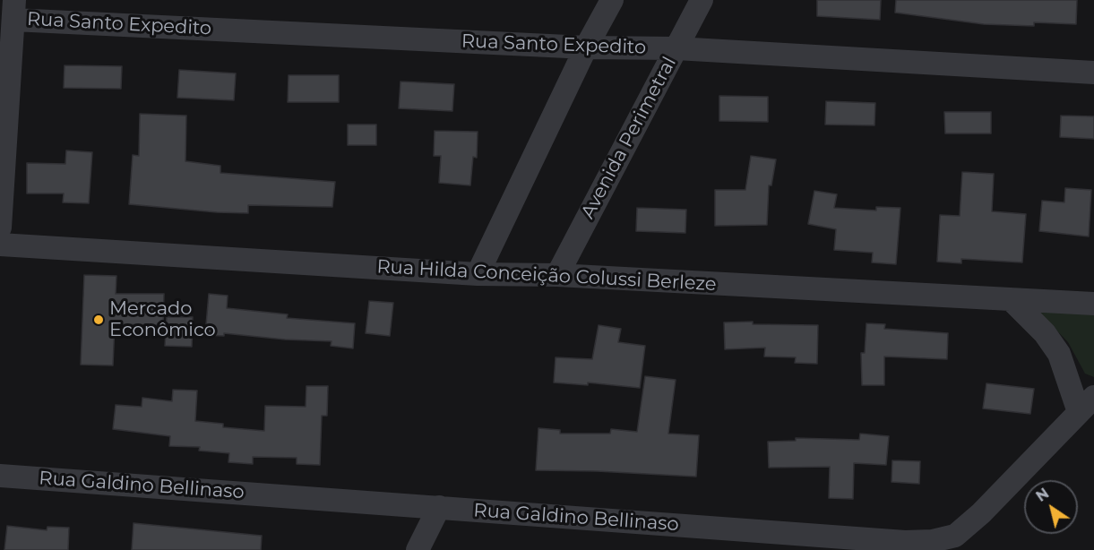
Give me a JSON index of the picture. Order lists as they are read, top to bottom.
{
  "streets": {
    "street": [
      "Rua Santo Expedito",
      "Avenida Perimetral",
      "Rua Hilda Conceição Colussi Berleze",
      "Rua Galdino Bellinaso"
    ]
  },
  "crossings": [
    ["Rua Santo Expedito", "Avenida Perimetral"],
    ["Avenida Perimetral", "Rua Hilda Conceição Colussi Berleze"]
  ],
  "places": ["Mercado Econômico"],
  "north": "top left"
}
